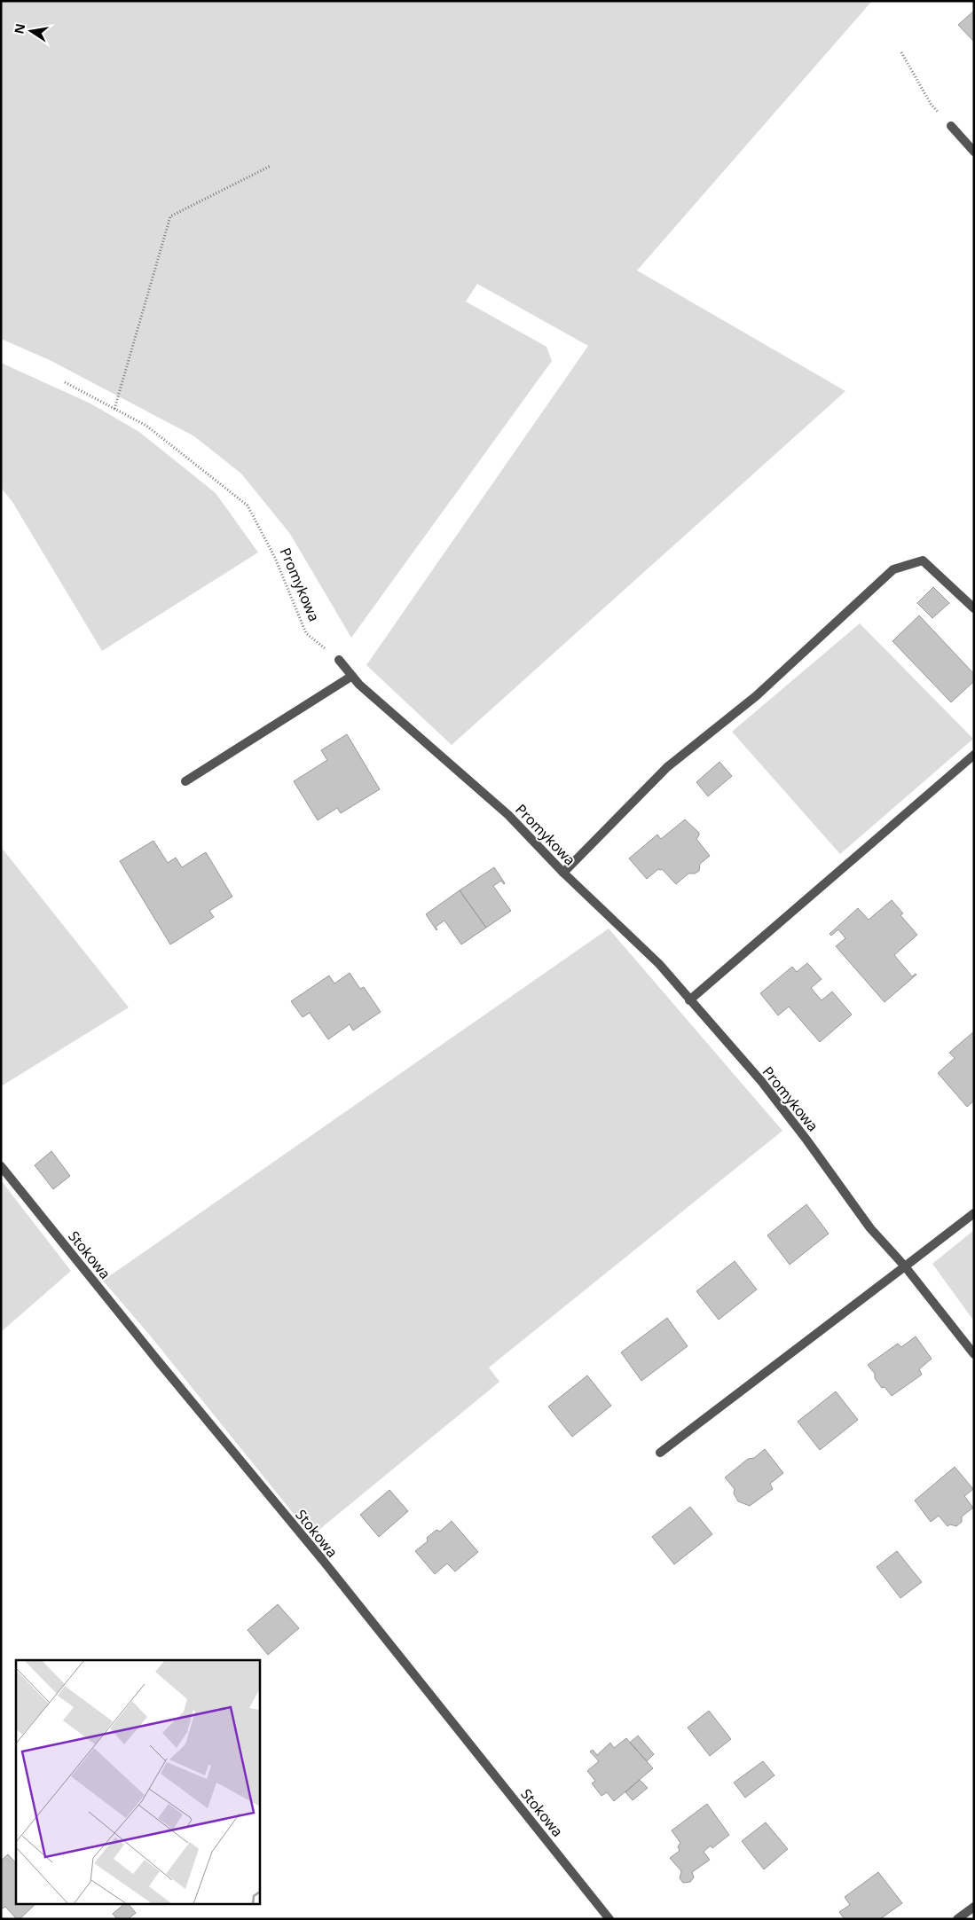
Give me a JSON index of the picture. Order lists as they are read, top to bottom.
{
  "streets": {
    "street": ["Promykowa", "Stokowa"]
  },
  "north": "left"
}
